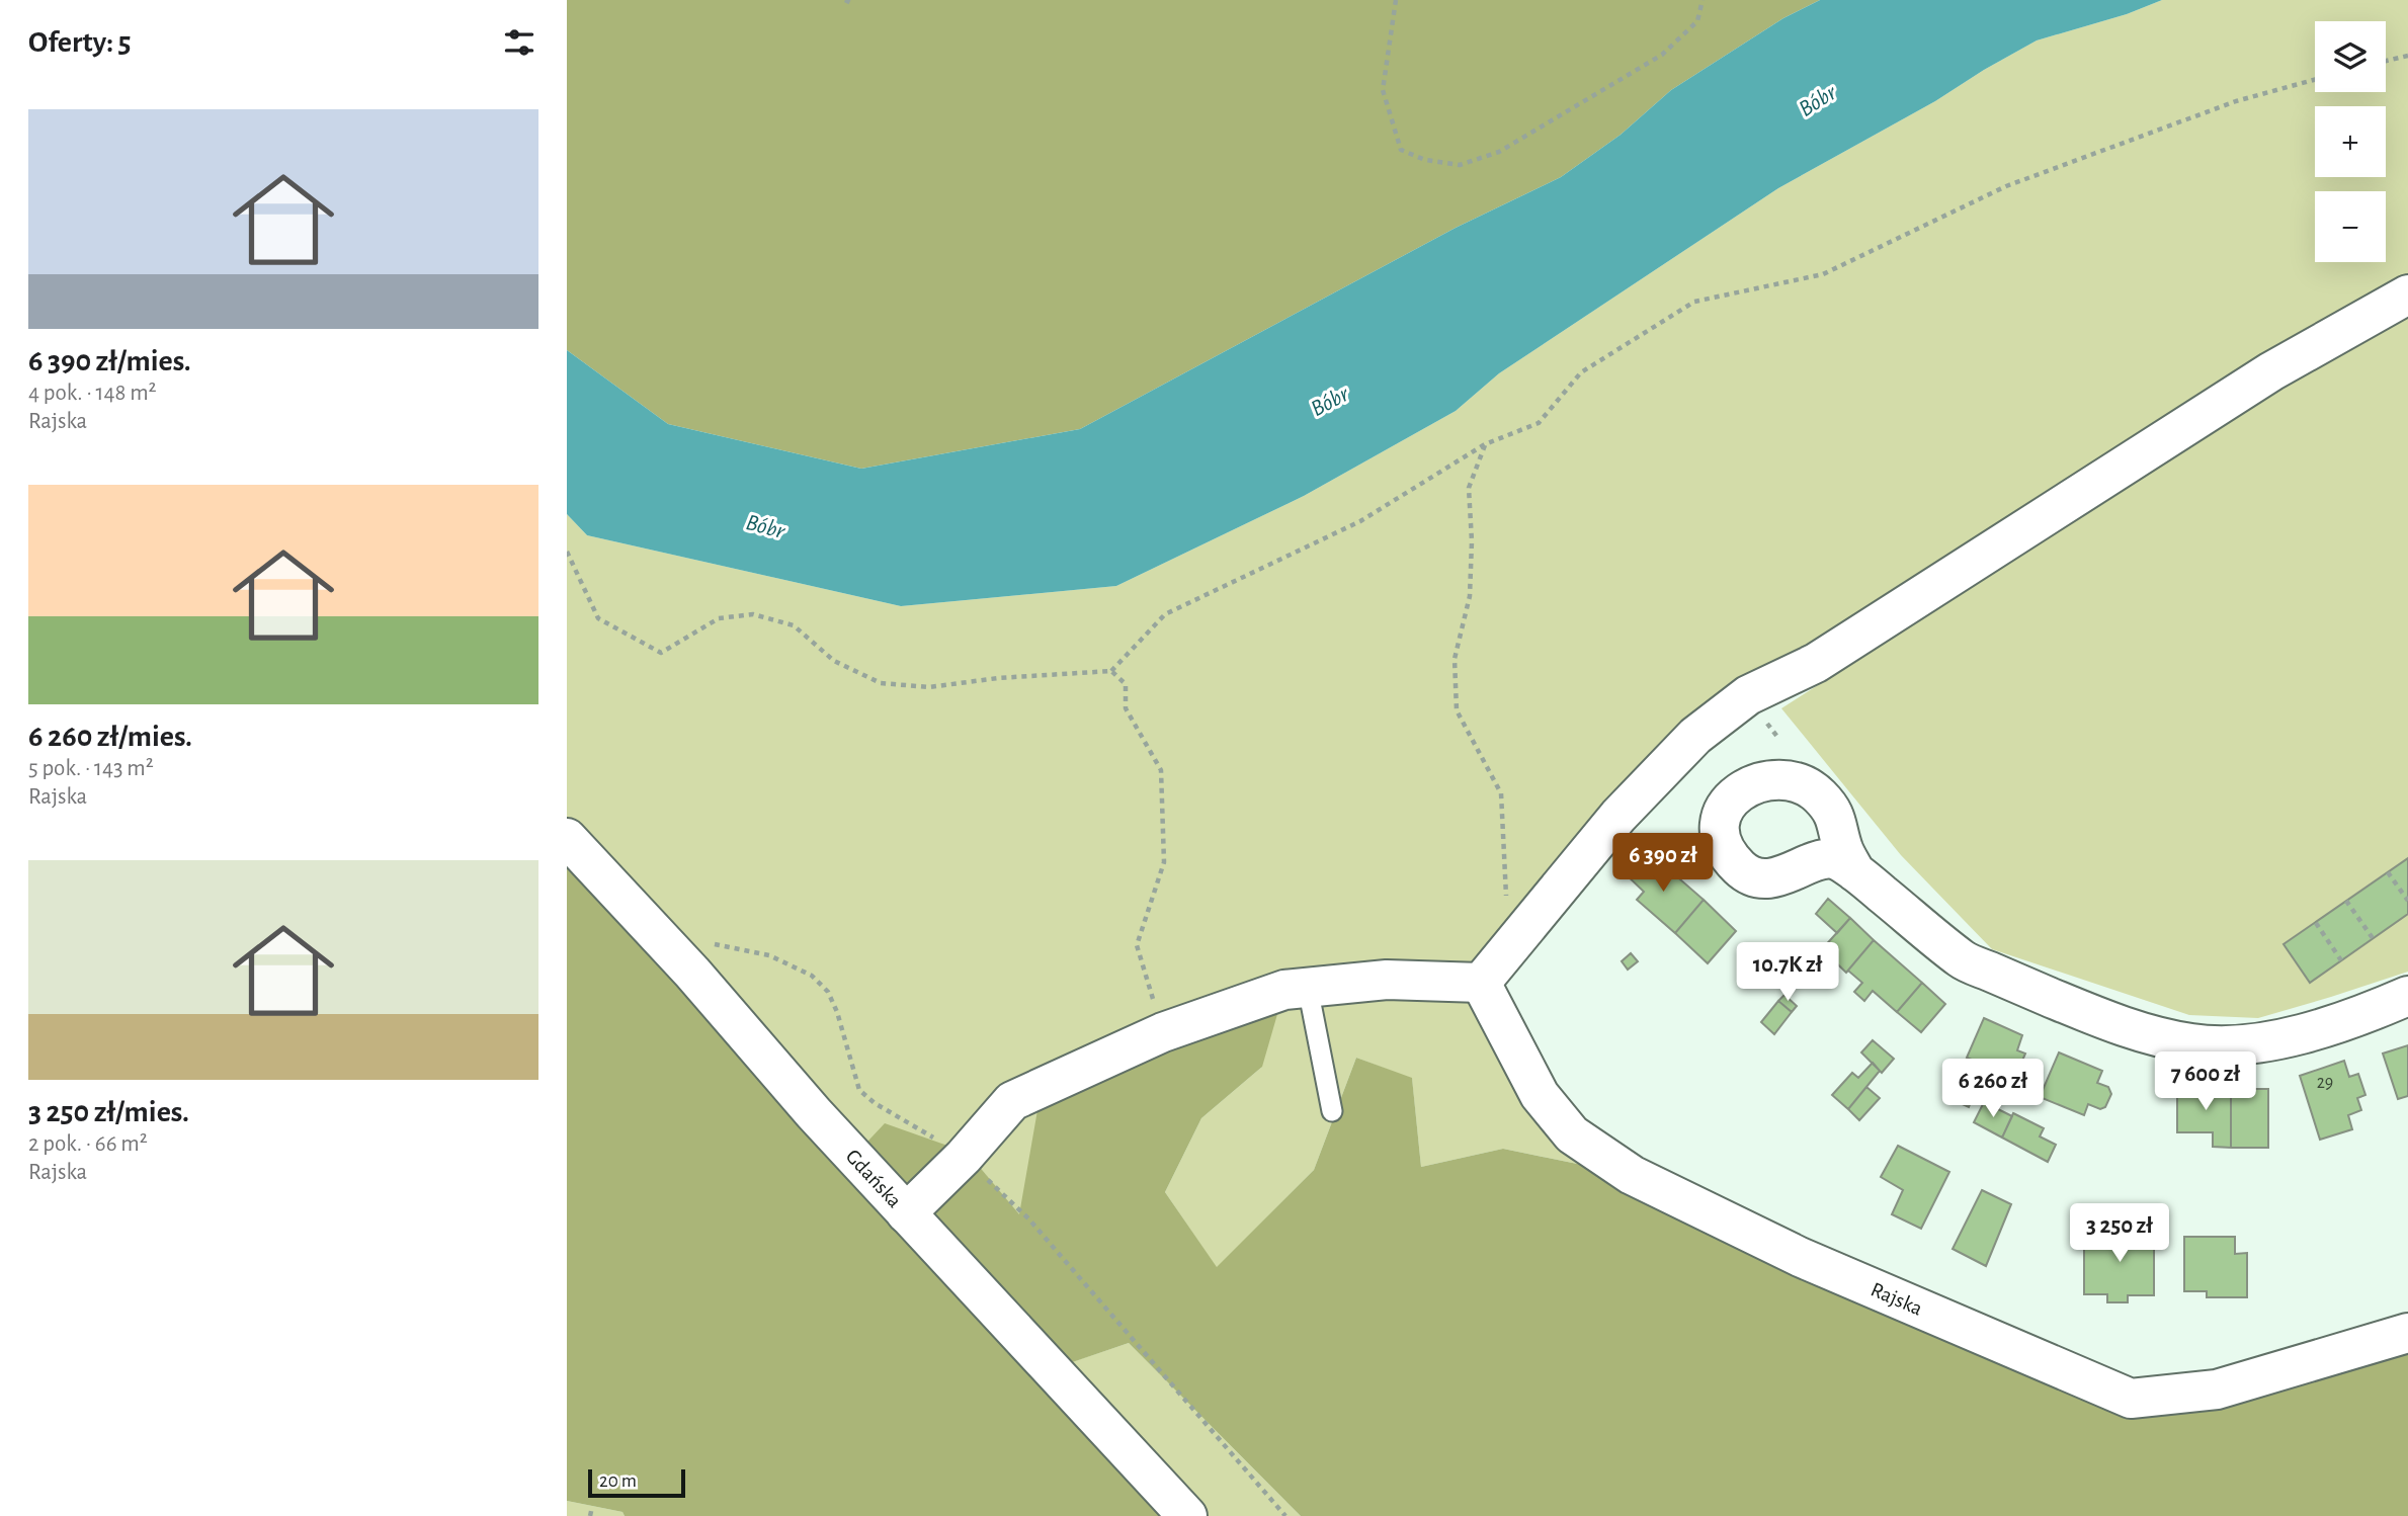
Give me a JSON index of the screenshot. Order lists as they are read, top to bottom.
{
  "streets": {
    "street": ["Gdańska", "Rajska"]
  },
  "water": ["Bóbr"],
  "house_numbers": ["29"],
  "scale_bar": "20 m",
  "page": {
    "heading": "Oferty: 5",
    "map_buttons": ["+", "−"],
    "list": [
      {
        "name": "6 390 zł/mies.",
        "note": "4 pok. · 148 m² · Rajska"
      },
      {
        "name": "6 260 zł/mies.",
        "note": "5 pok. · 143 m² · Rajska"
      },
      {
        "name": "3 250 zł/mies.",
        "note": "2 pok. · 66 m² · Rajska"
      }
    ],
    "price": [
      "6 390 zł",
      "10.7K zł",
      "7 600 zł",
      "6 260 zł",
      "3 250 zł"
    ],
    "scale": "20 m"
  }
}
